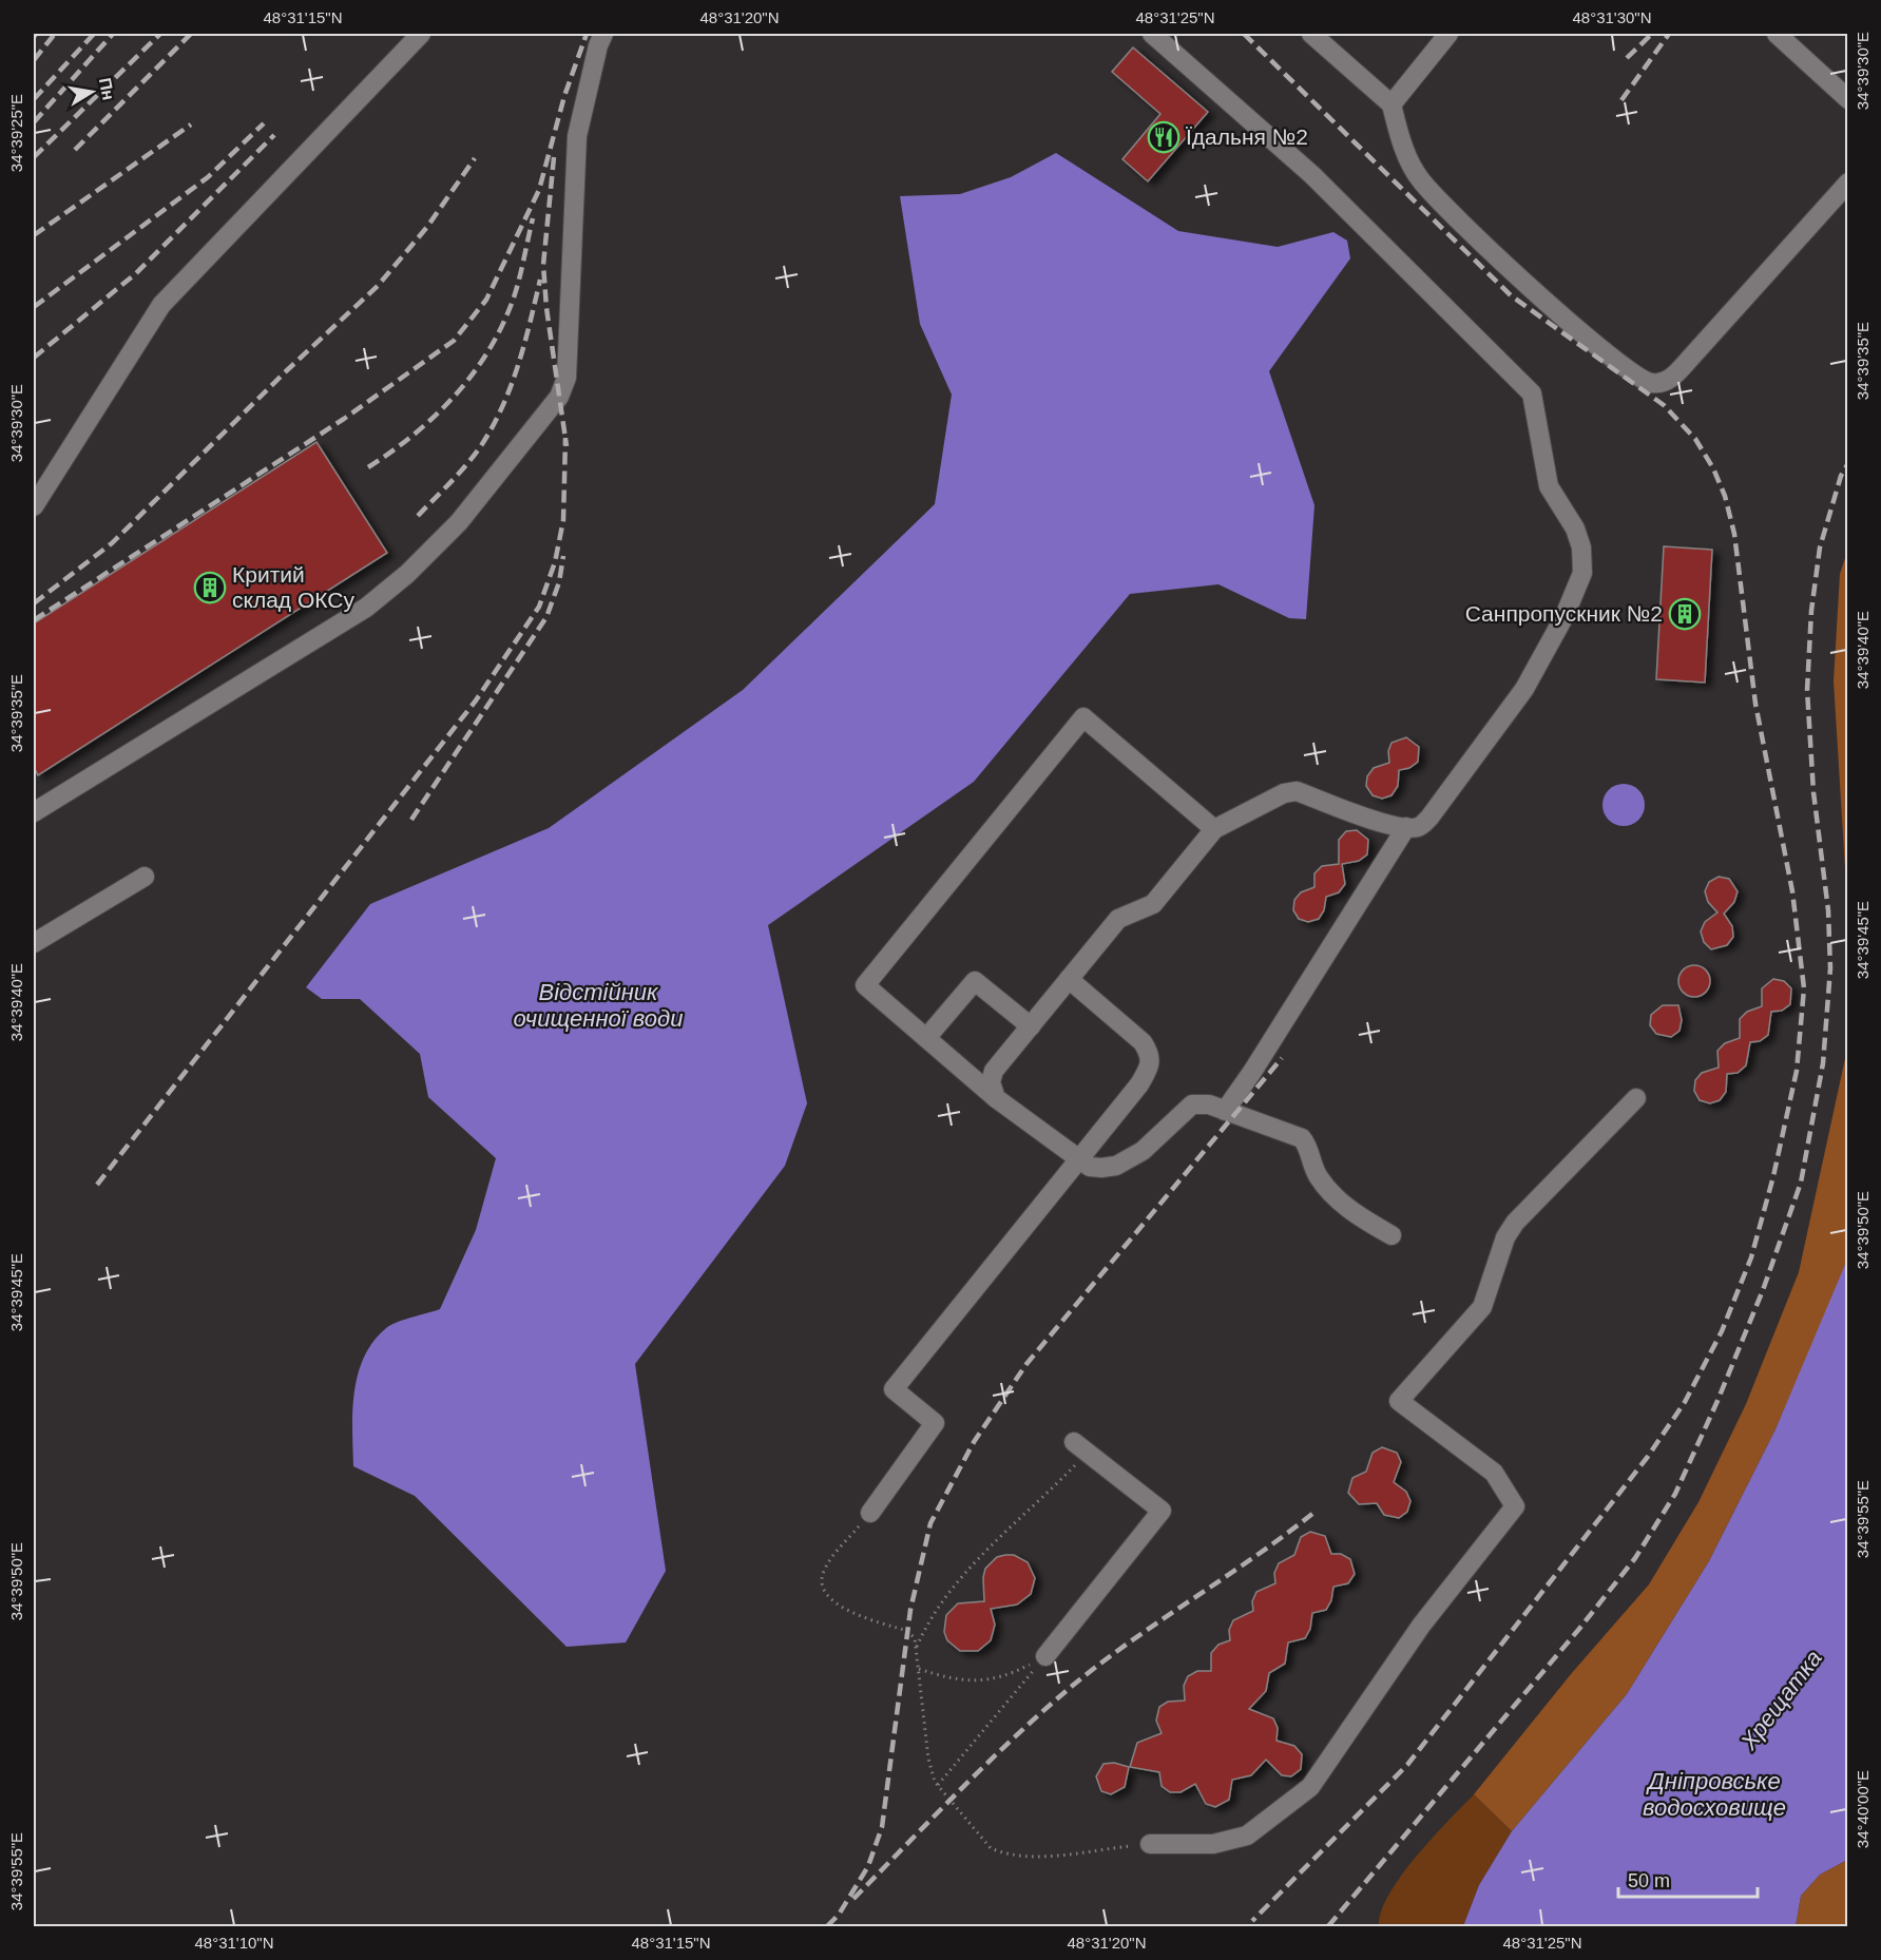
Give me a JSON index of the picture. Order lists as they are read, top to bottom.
{
  "water": ["Відстійник очищенної води", "Хрещатка", "Дніпровське водосховище"],
  "places": {
    "restaurant": ["Їдальня №2"],
    "building": ["Критий склад ОКСу", "Санпропускник №2"]
  },
  "scale_bar": "50 m",
  "north": "right",
  "coordinates": [
    "48°31'15\"N",
    "48°31'20\"N",
    "48°31'25\"N",
    "48°31'30\"N",
    "34°39'30\"E",
    "34°39'25\"E",
    "34°39'35\"E",
    "34°39'40\"E",
    "34°39'45\"E",
    "34°39'50\"E",
    "34°39'55\"E",
    "34°40'00\"E",
    "48°31'10\"N"
  ]
}
